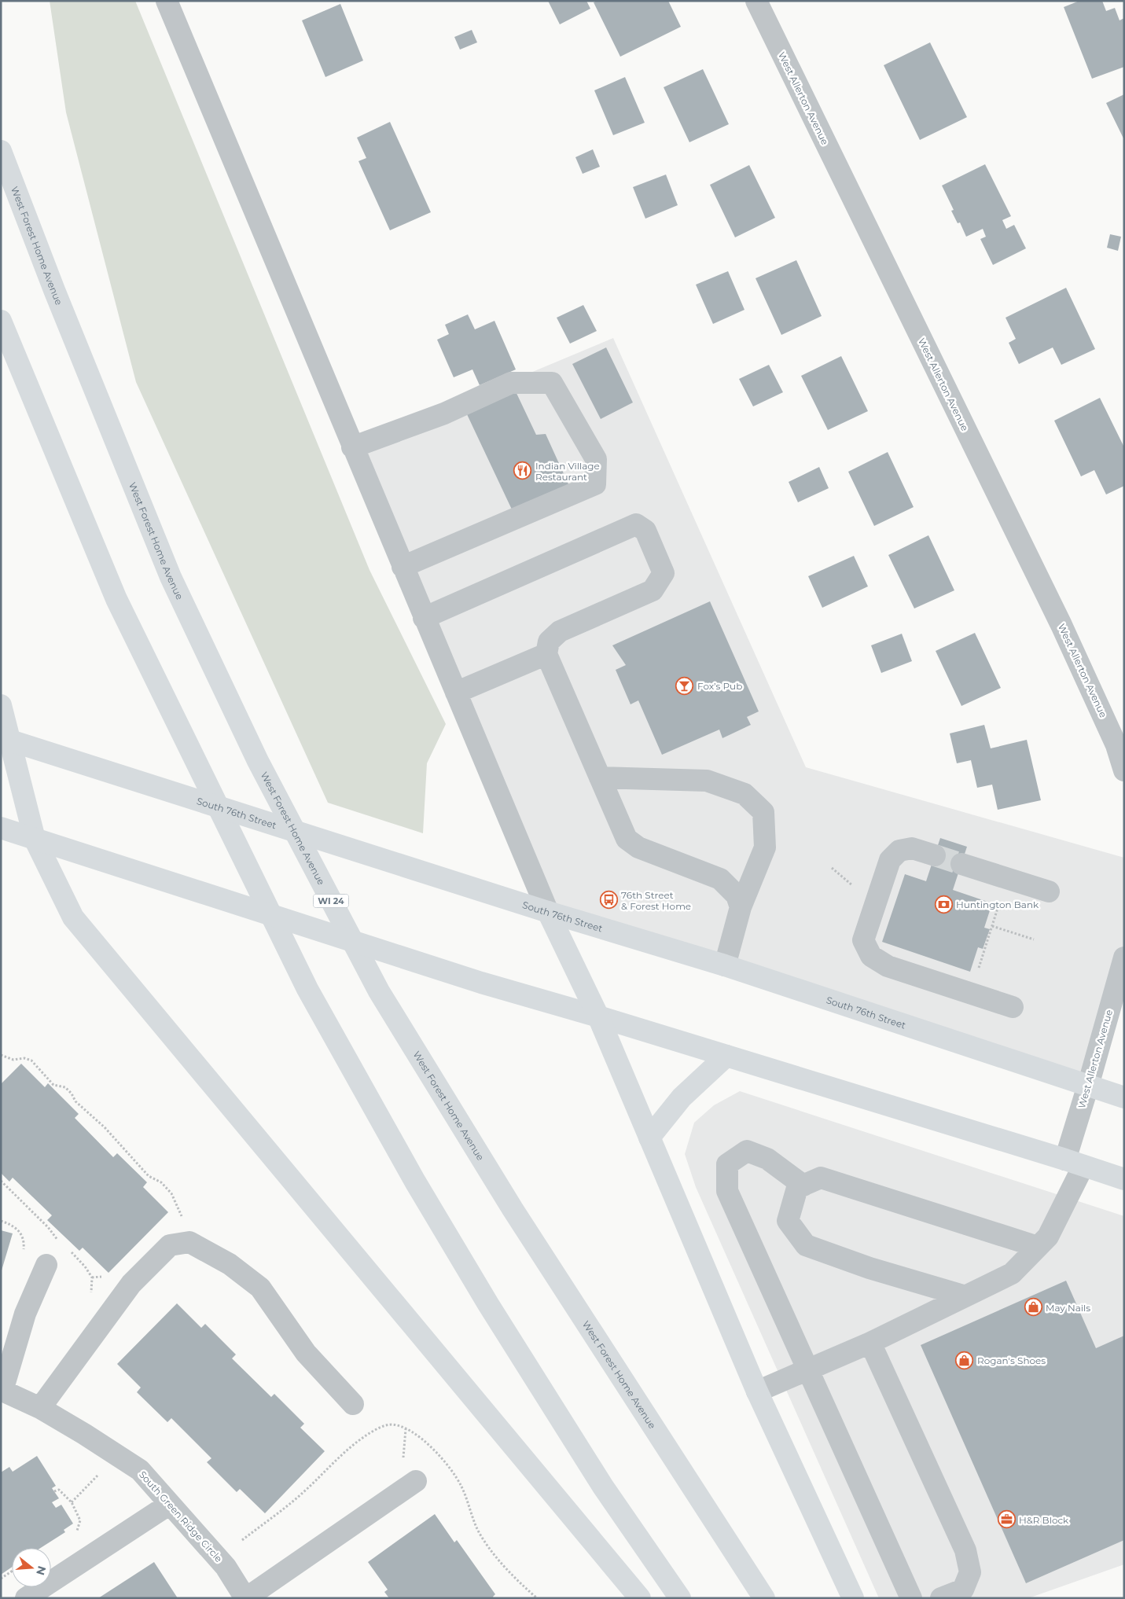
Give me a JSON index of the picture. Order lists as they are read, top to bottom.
{
  "streets": {
    "main road": ["West Forest Home Avenue", "South 76th Street", "WI 24"],
    "street": ["West Allerton Avenue", "South Green Ridge Circle"]
  },
  "crossings": [
    ["West Allerton Avenue", "South 76th Street"]
  ],
  "places": {
    "restaurant": ["Indian Village Restaurant"],
    "bar": ["Fox’s Pub"],
    "bus stop": ["76th Street & Forest Home"],
    "bank": ["Huntington Bank"],
    "shop": ["May Nails", "Rogan's Shoes"],
    "office": ["H&R Block"]
  },
  "north": "right"
}
